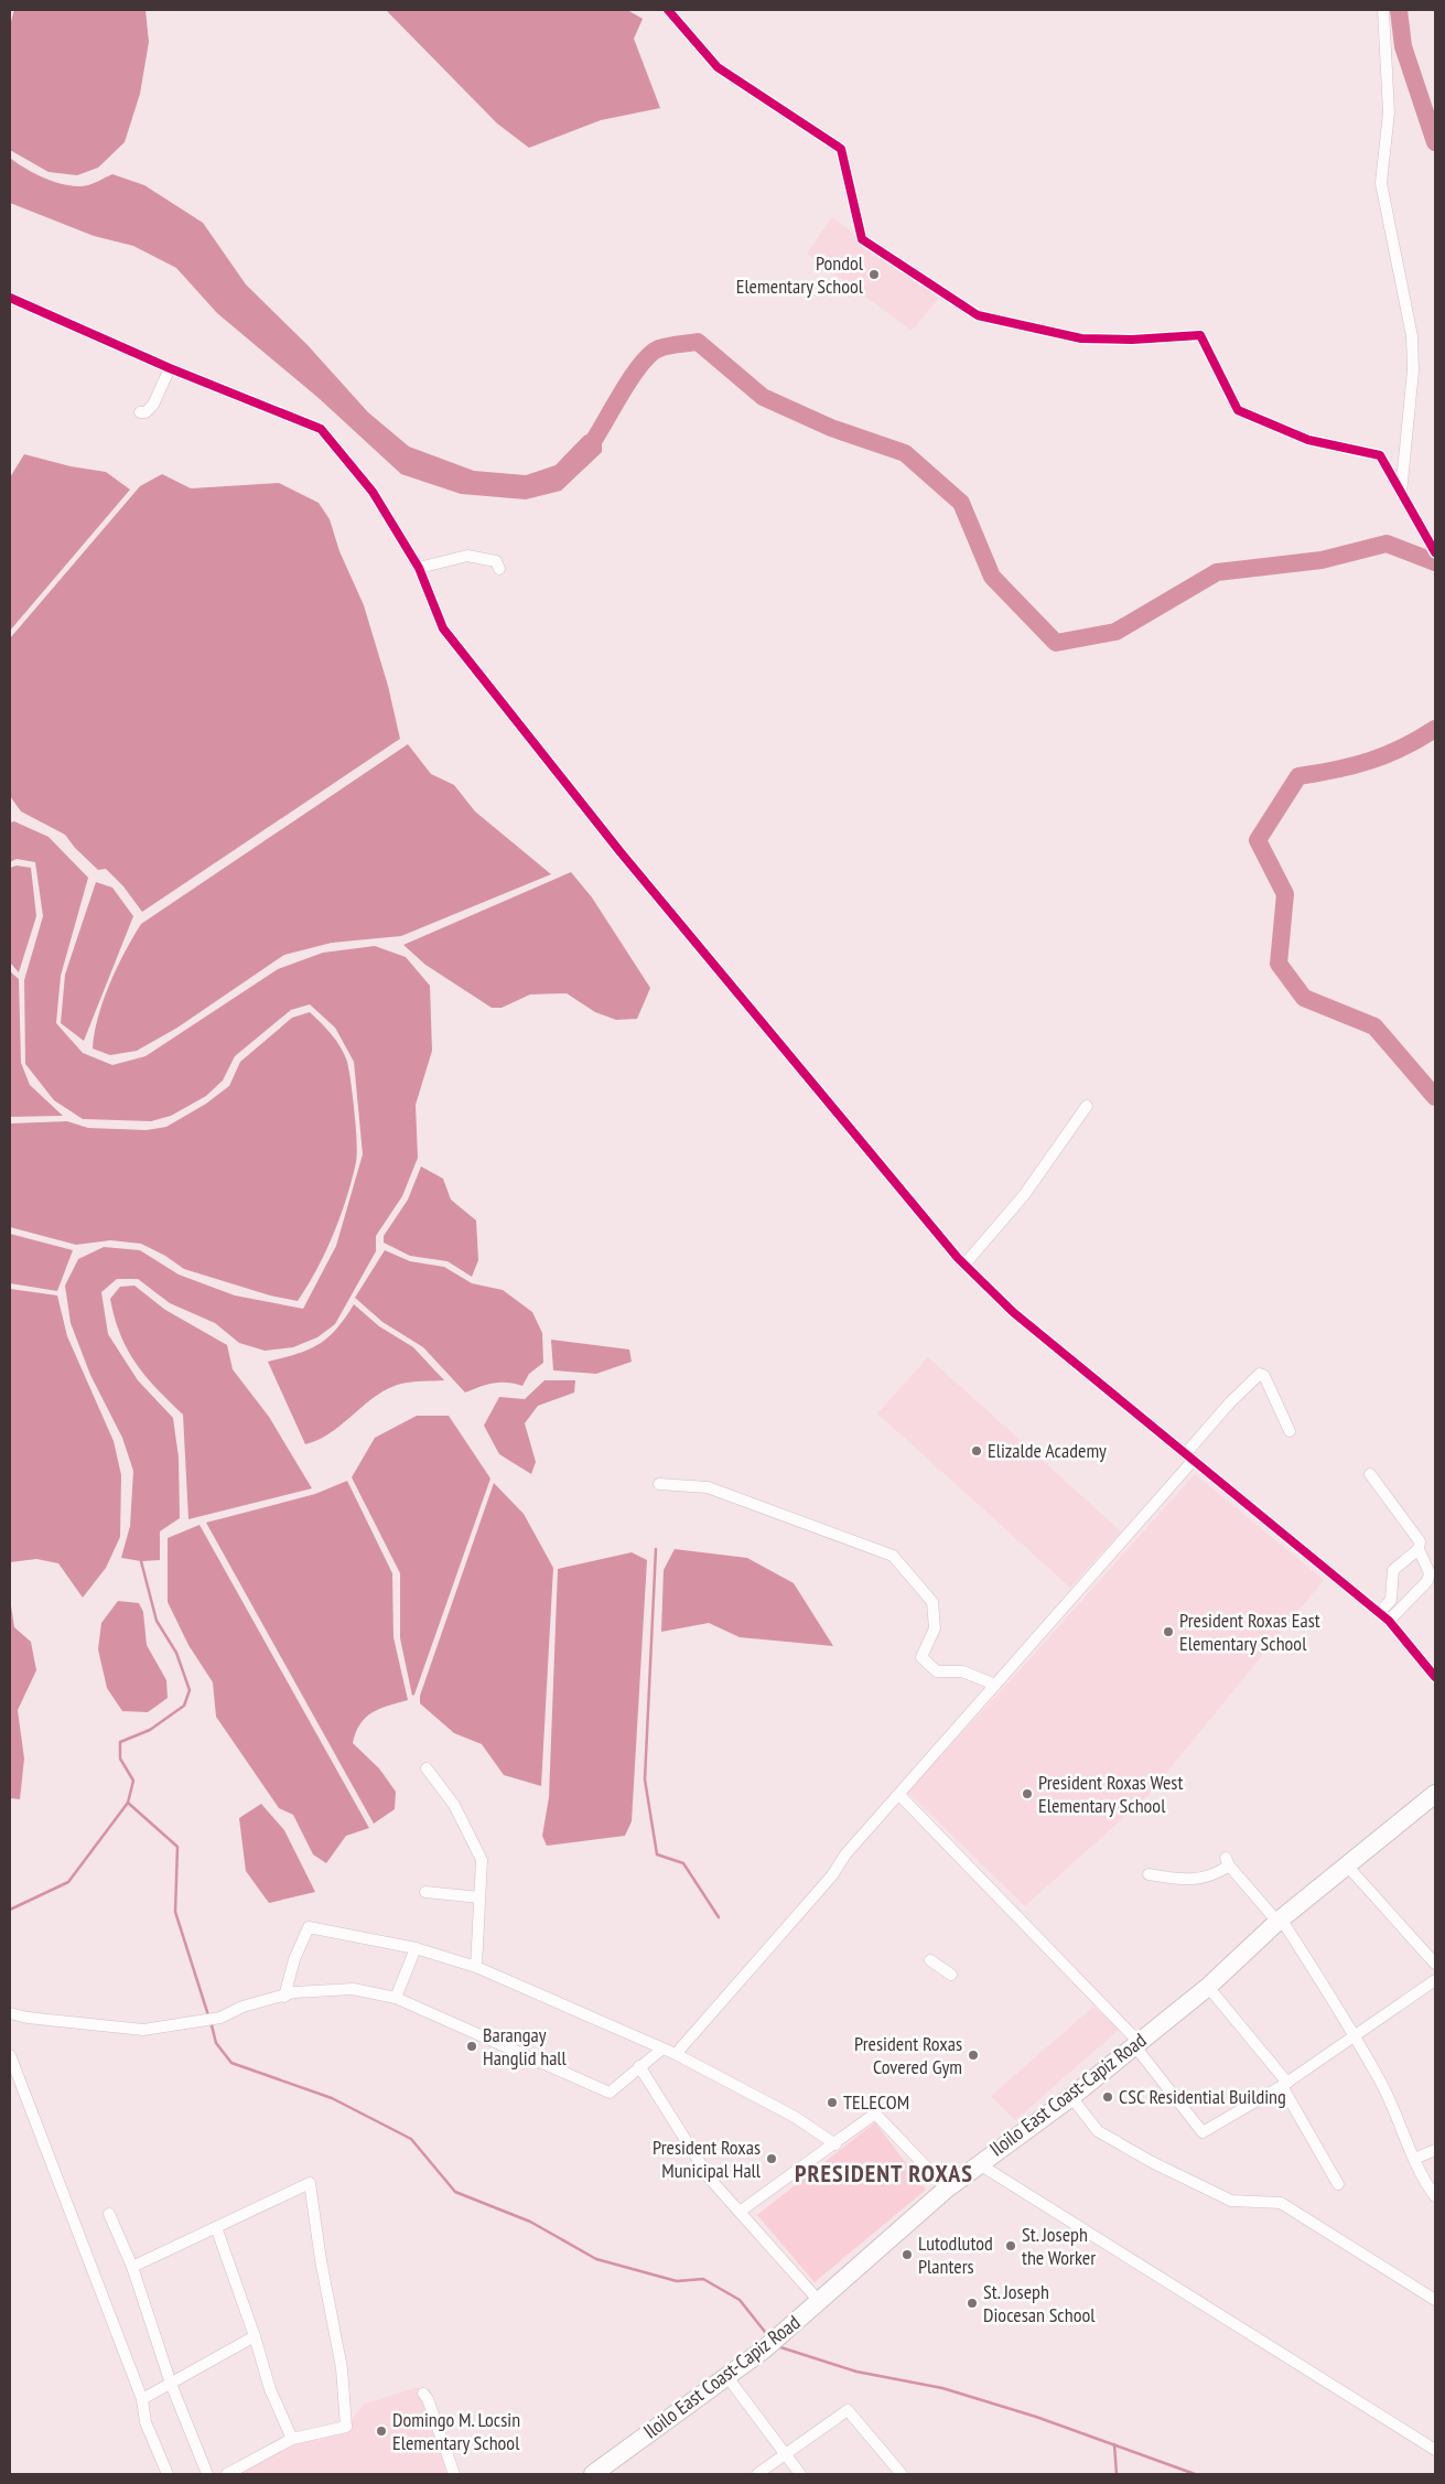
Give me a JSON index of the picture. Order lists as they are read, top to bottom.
{
  "streets": {
    "main road": ["Iloilo East Coast-Capiz Road"]
  },
  "districts": ["PRESIDENT ROXAS"],
  "places": [
    "Pondol Elementary School",
    "Elizalde Academy",
    "President Roxas East Elementary School",
    "President Roxas West Elementary School",
    "Barangay Hanglid hall",
    "President Roxas Covered Gym",
    "CSC Residential Building",
    "TELECOM",
    "President Roxas Municipal Hall",
    "St. Joseph the Worker",
    "Lutodlutod Planters",
    "St. Joseph Diocesan School",
    "Domingo M. Locsin Elementary School"
  ]
}
